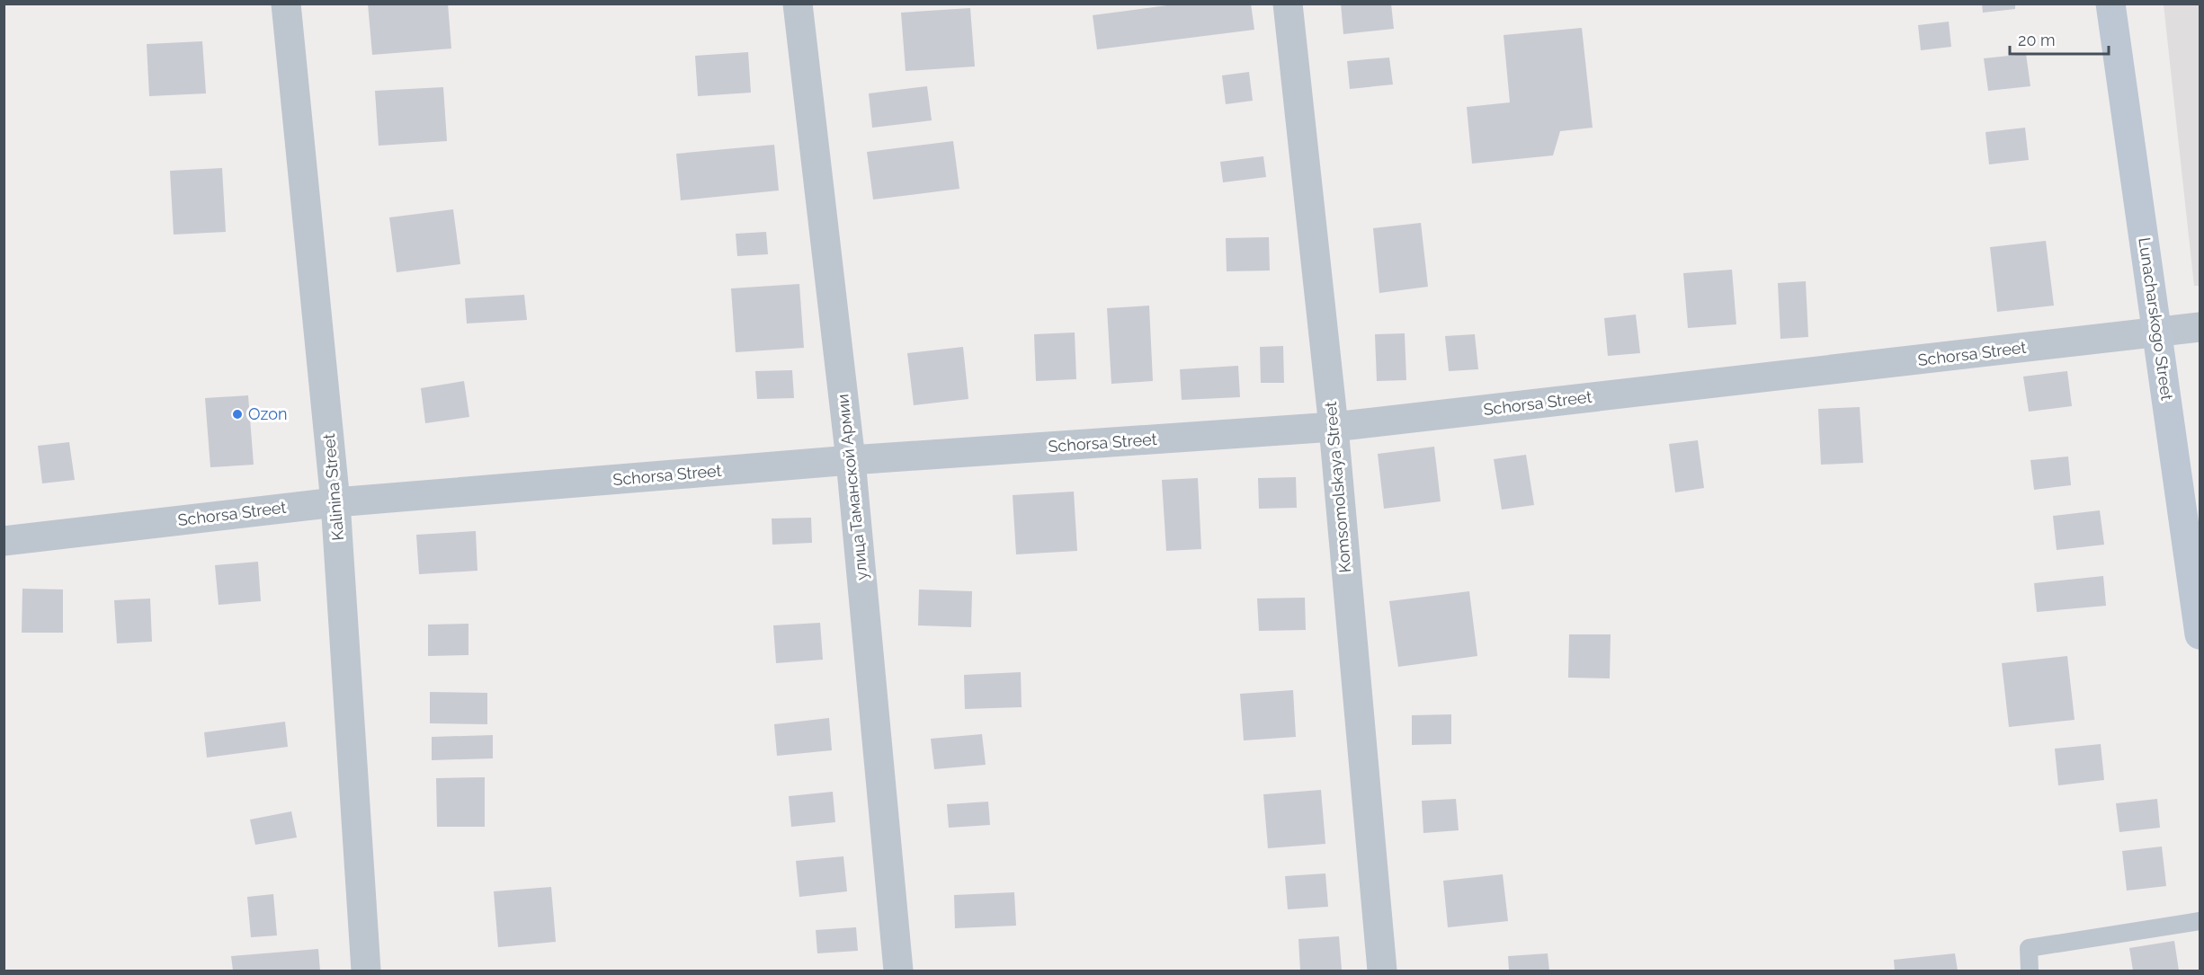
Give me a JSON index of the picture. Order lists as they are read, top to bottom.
{
  "streets": {
    "street": [
      "Lunacharskogo Street",
      "Schorsa Street",
      "Kalinina Street",
      "улица Таманской Армии",
      "Komsomolskaya Street"
    ]
  },
  "crossings": [
    ["Lunacharskogo Street", "Schorsa Street"],
    ["Schorsa Street", "Kalinina Street"],
    ["Schorsa Street", "улица Таманской Армии"],
    ["Schorsa Street", "Komsomolskaya Street"]
  ],
  "places": ["Ozon"],
  "scale_bar": "20 m"
}
